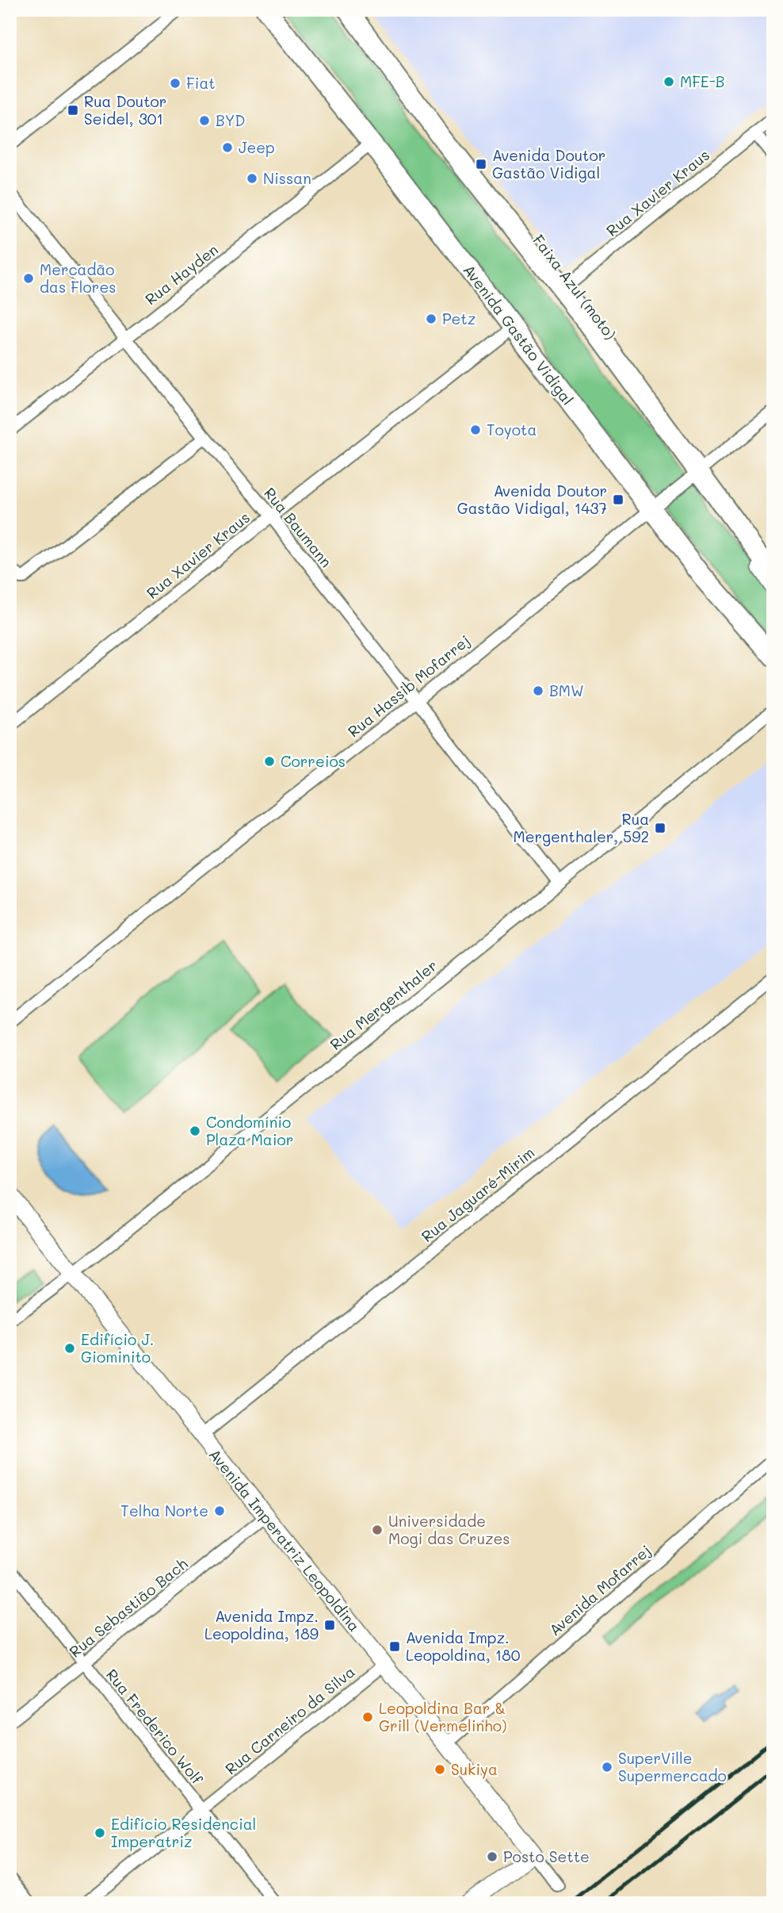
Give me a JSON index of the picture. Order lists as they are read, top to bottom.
{
  "streets": {
    "highway": ["Avenida Gastão Vidigal"],
    "main road": ["Avenida Imperatriz Leopoldina"],
    "street": [
      "Rua Xavier Kraus",
      "Rua Hayden",
      "Faixa Azul (moto)",
      "Rua Baumann",
      "Rua Hassib Mofarrej",
      "Rua Mergenthaler",
      "Rua Jaguaré-Mirim",
      "Avenida Mofarrej",
      "Rua Sebastião Bach",
      "Rua Carneiro da Silva",
      "Rua Frederico Wolf"
    ]
  },
  "crossings": [
    ["Rua Xavier Kraus", "Avenida Gastão Vidigal"],
    ["Rua Xavier Kraus", "Rua Baumann"],
    ["Rua Hayden", "Avenida Gastão Vidigal"],
    ["Rua Hayden", "Rua Baumann"],
    ["Faixa Azul (moto)", "Rua Hassib Mofarrej"],
    ["Avenida Gastão Vidigal", "Rua Hassib Mofarrej"],
    ["Rua Baumann", "Rua Hassib Mofarrej"],
    ["Rua Baumann", "Rua Mergenthaler"],
    ["Rua Mergenthaler", "Avenida Imperatriz Leopoldina"],
    ["Rua Jaguaré-Mirim", "Avenida Imperatriz Leopoldina"],
    ["Avenida Imperatriz Leopoldina", "Avenida Mofarrej"],
    ["Avenida Imperatriz Leopoldina", "Rua Sebastião Bach"],
    ["Avenida Imperatriz Leopoldina", "Rua Carneiro da Silva"],
    ["Rua Sebastião Bach", "Rua Frederico Wolf"],
    ["Rua Carneiro da Silva", "Rua Frederico Wolf"]
  ],
  "places": {
    "other": [
      "MFE-B",
      "Fiat",
      "BYD",
      "Jeep",
      "Nissan",
      "Mercadão das Flores",
      "Petz",
      "Toyota",
      "BMW",
      "Correios",
      "Condomínio Plaza Maior",
      "Edifício J. Giominito",
      "Telha Norte",
      "Universidade Mogi das Cruzes",
      "Leopoldina Bar & Grill (Vermelinho)",
      "SuperVille Supermercado",
      "Sukiya",
      "Edifício Residencial Imperatriz",
      "Posto Sette"
    ],
    "transit": [
      "Rua Doutor Seidel, 301",
      "Avenida Doutor Gastão Vidigal",
      "Avenida Doutor Gastão Vidigal, 1437",
      "Rua Mergenthaler, 592",
      "Avenida Impz. Leopoldina, 189",
      "Avenida Impz. Leopoldina, 180"
    ]
  }
}
